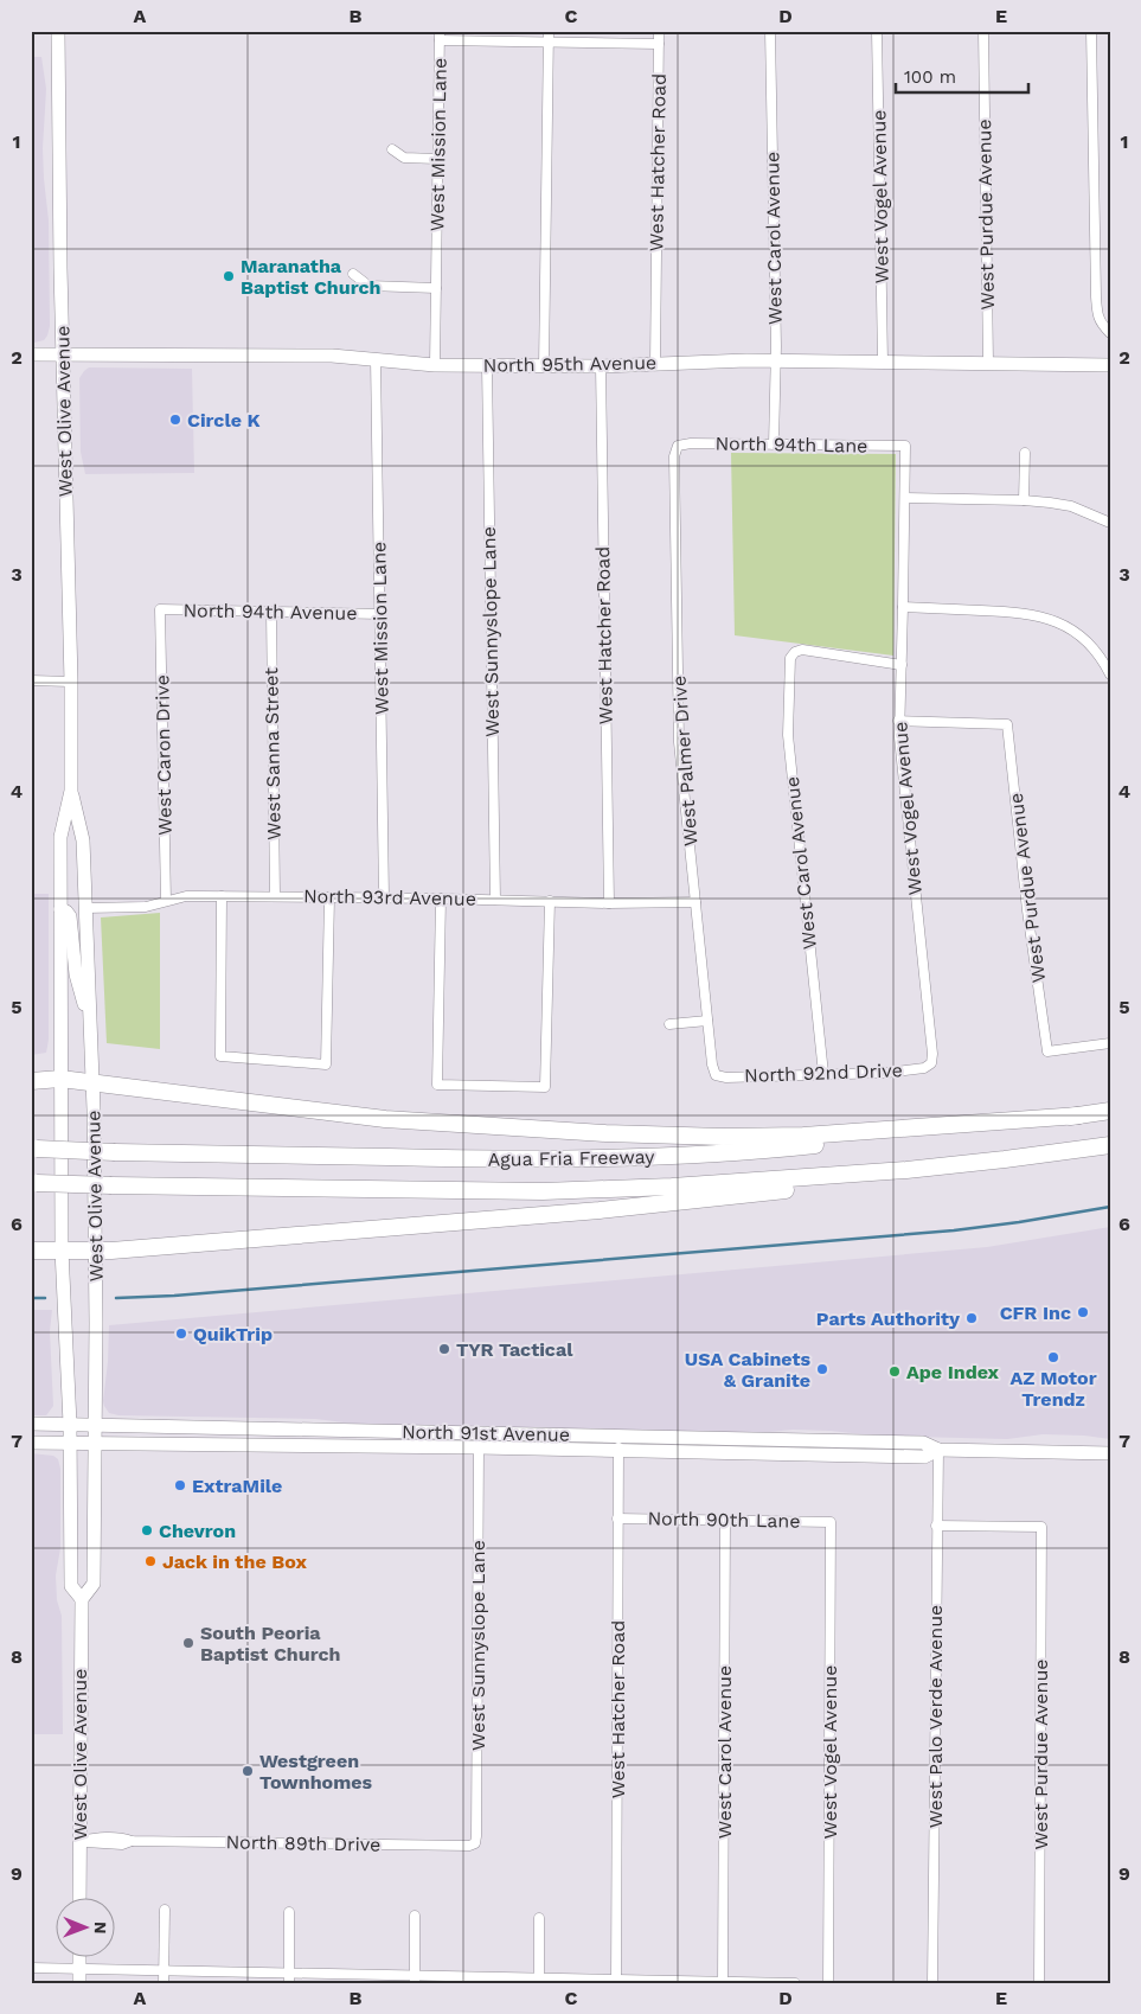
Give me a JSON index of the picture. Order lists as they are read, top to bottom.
{
  "streets": {
    "highway": ["Agua Fria Freeway"],
    "main road": ["North 95th Avenue", "West Olive Avenue", "North 91st Avenue"],
    "street": [
      "West Mission Lane",
      "West Hatcher Road",
      "West Vogel Avenue",
      "West Purdue Avenue",
      "West Carol Avenue",
      "North 94th Lane",
      "North 94th Avenue",
      "West Sunnyslope Lane",
      "West Sanna Street",
      "West Caron Drive",
      "West Palmer Drive",
      "North 93rd Avenue",
      "North 92nd Drive",
      "North 90th Lane",
      "West Palo Verde Avenue",
      "North 89th Drive"
    ]
  },
  "crossings": [
    ["West Mission Lane", "North 95th Avenue"],
    ["West Mission Lane", "North 94th Avenue"],
    ["West Mission Lane", "North 93rd Avenue"],
    ["West Hatcher Road", "North 95th Avenue"],
    ["West Hatcher Road", "North 93rd Avenue"],
    ["West Hatcher Road", "North 91st Avenue"],
    ["West Hatcher Road", "North 90th Lane"],
    ["West Vogel Avenue", "West Purdue Avenue"],
    ["West Vogel Avenue", "West Carol Avenue"],
    ["West Vogel Avenue", "North 95th Avenue"],
    ["West Vogel Avenue", "North 94th Lane"],
    ["West Vogel Avenue", "North 92nd Drive"],
    ["West Vogel Avenue", "North 90th Lane"],
    ["West Purdue Avenue", "North 95th Avenue"],
    ["West Purdue Avenue", "West Palo Verde Avenue"],
    ["West Carol Avenue", "North 95th Avenue"],
    ["West Carol Avenue", "North 94th Lane"],
    ["West Carol Avenue", "North 92nd Drive"],
    ["West Carol Avenue", "North 90th Lane"],
    ["North 95th Avenue", "West Olive Avenue"],
    ["North 95th Avenue", "West Sunnyslope Lane"],
    ["West Olive Avenue", "North 93rd Avenue"],
    ["West Olive Avenue", "North 91st Avenue"],
    ["West Olive Avenue", "North 89th Drive"],
    ["North 94th Lane", "West Palmer Drive"],
    ["North 94th Avenue", "West Sanna Street"],
    ["North 94th Avenue", "West Caron Drive"],
    ["West Sunnyslope Lane", "North 93rd Avenue"],
    ["West Sunnyslope Lane", "North 91st Avenue"],
    ["West Sunnyslope Lane", "North 89th Drive"],
    ["West Sanna Street", "North 93rd Avenue"],
    ["West Caron Drive", "North 93rd Avenue"],
    ["West Palmer Drive", "North 93rd Avenue"],
    ["West Palmer Drive", "North 92nd Drive"],
    ["North 91st Avenue", "West Palo Verde Avenue"]
  ],
  "places": [
    "Maranatha Baptist Church",
    "Circle K",
    "CFR Inc",
    "Parts Authority",
    "QuikTrip",
    "TYR Tactical",
    "AZ Motor Trendz",
    "USA Cabinets & Granite",
    "Ape Index",
    "ExtraMile",
    "Chevron",
    "Jack in the Box",
    "South Peoria Baptist Church",
    "Westgreen Townhomes"
  ],
  "scale_bar": "100 m",
  "north": "right",
  "grid": {
    "columns": [
      "A",
      "B",
      "C",
      "D",
      "E"
    ],
    "rows": [
      "1",
      "2",
      "3",
      "4",
      "5",
      "6",
      "7",
      "8",
      "9"
    ]
  }
}
